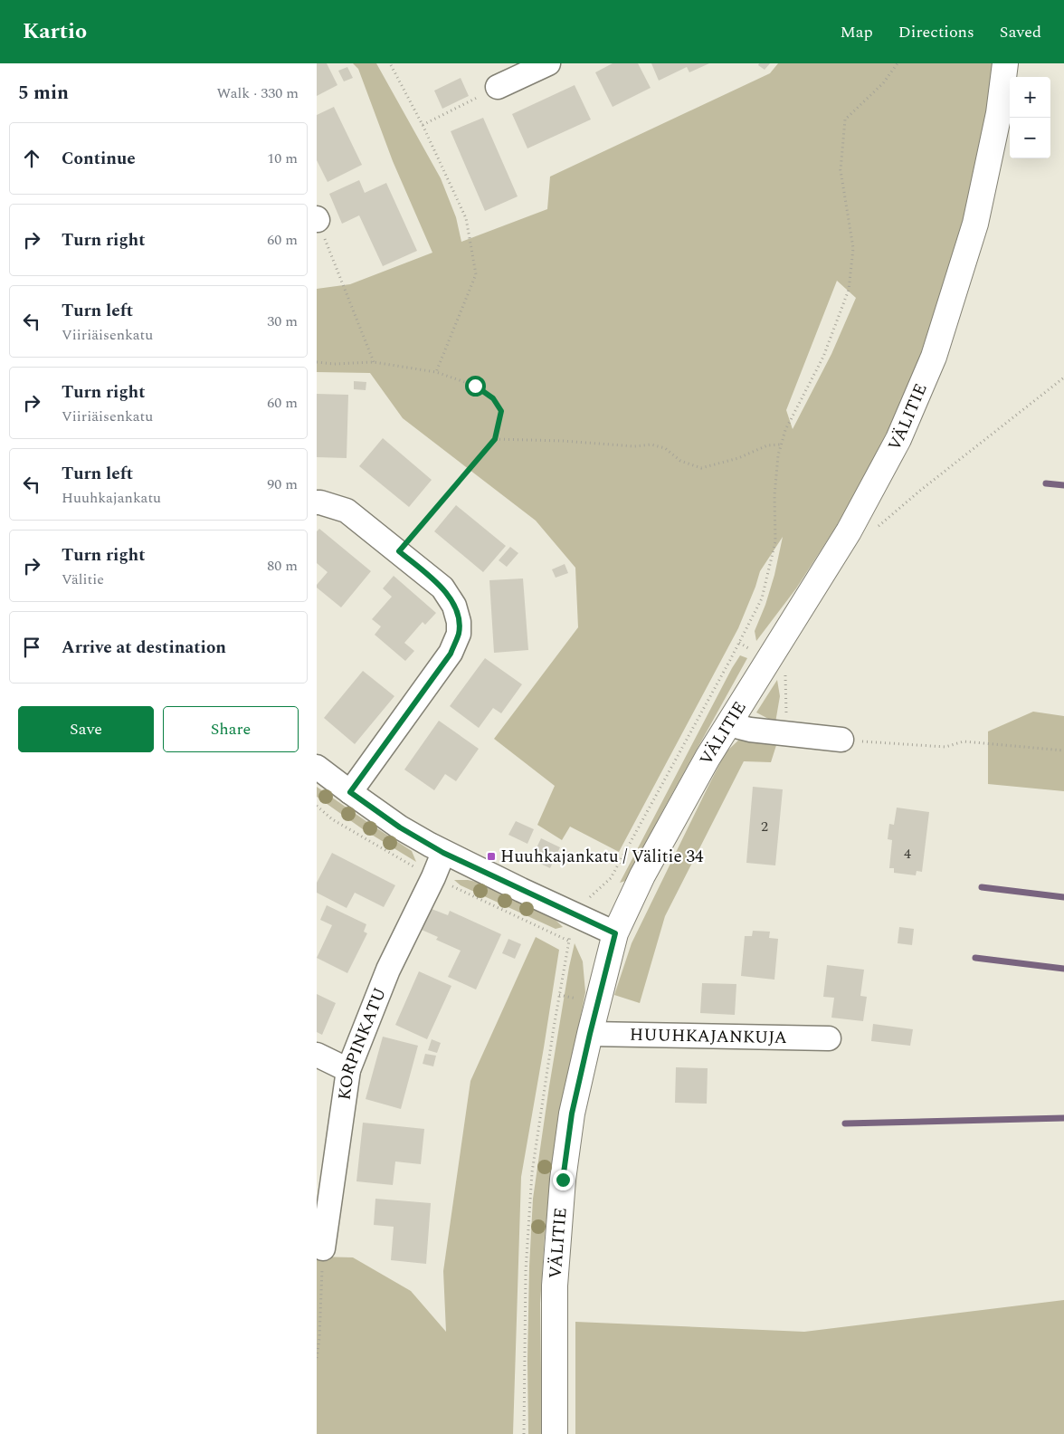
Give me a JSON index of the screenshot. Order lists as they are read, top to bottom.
{
  "streets": {
    "main road": ["VÄLITIE"],
    "street": ["HUUHKAJANKUJA", "KORPINKATU"]
  },
  "crossings": [
    ["VÄLITIE", "HUUHKAJANKUJA"]
  ],
  "places": {
    "transit": ["Huuhkajankatu / Välitie 34"]
  },
  "house_numbers": ["2", "4"],
  "page": {
    "header": "Kartio",
    "nav": ["Map", "Directions", "Saved"],
    "heading": ["5 min", "Walk · 330 m"],
    "map_buttons": ["+", "−"],
    "list": [
      ["Continue", "10 m"],
      ["Turn right", "60 m"],
      ["Turn left", "Viiriäisenkatu", "30 m"],
      ["Turn right", "Viiriäisenkatu", "60 m"],
      ["Turn left", "Huuhkajankatu", "90 m"],
      ["Turn right", "Välitie", "80 m"],
      "Arrive at destination"
    ],
    "buttons": ["Save", "Share"]
  }
}
